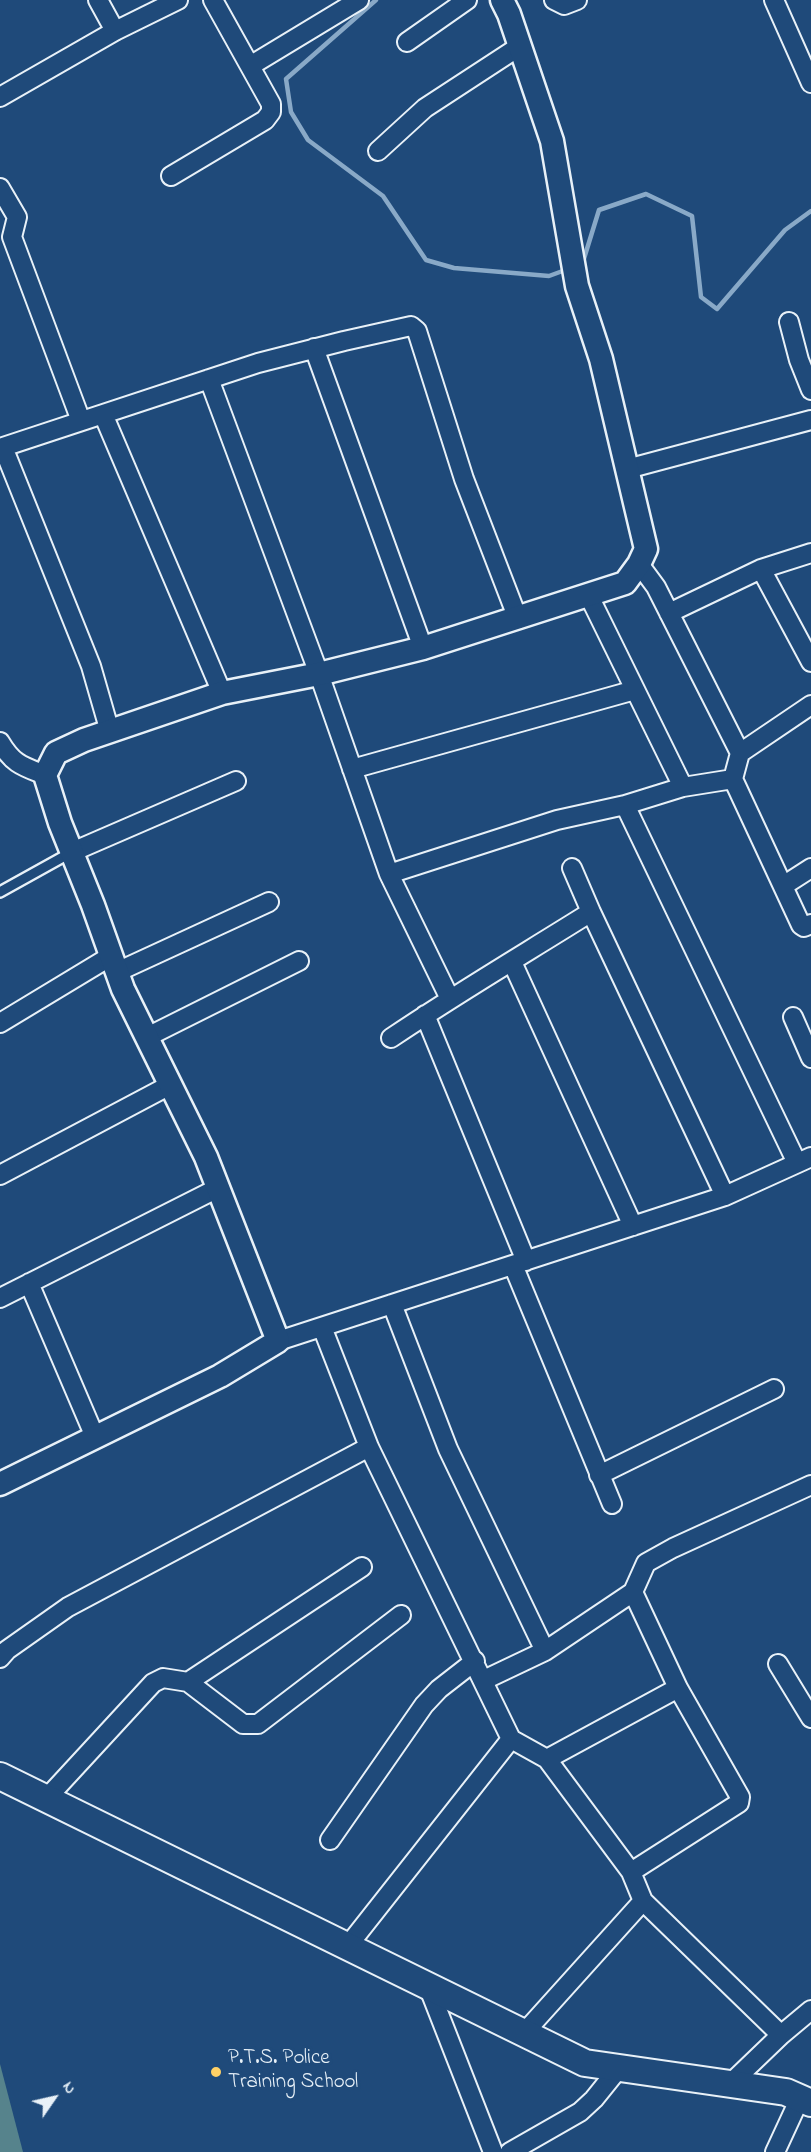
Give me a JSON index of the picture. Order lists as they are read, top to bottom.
{
  "places": ["P.T.S. Police Training School"],
  "north": "top right"
}
